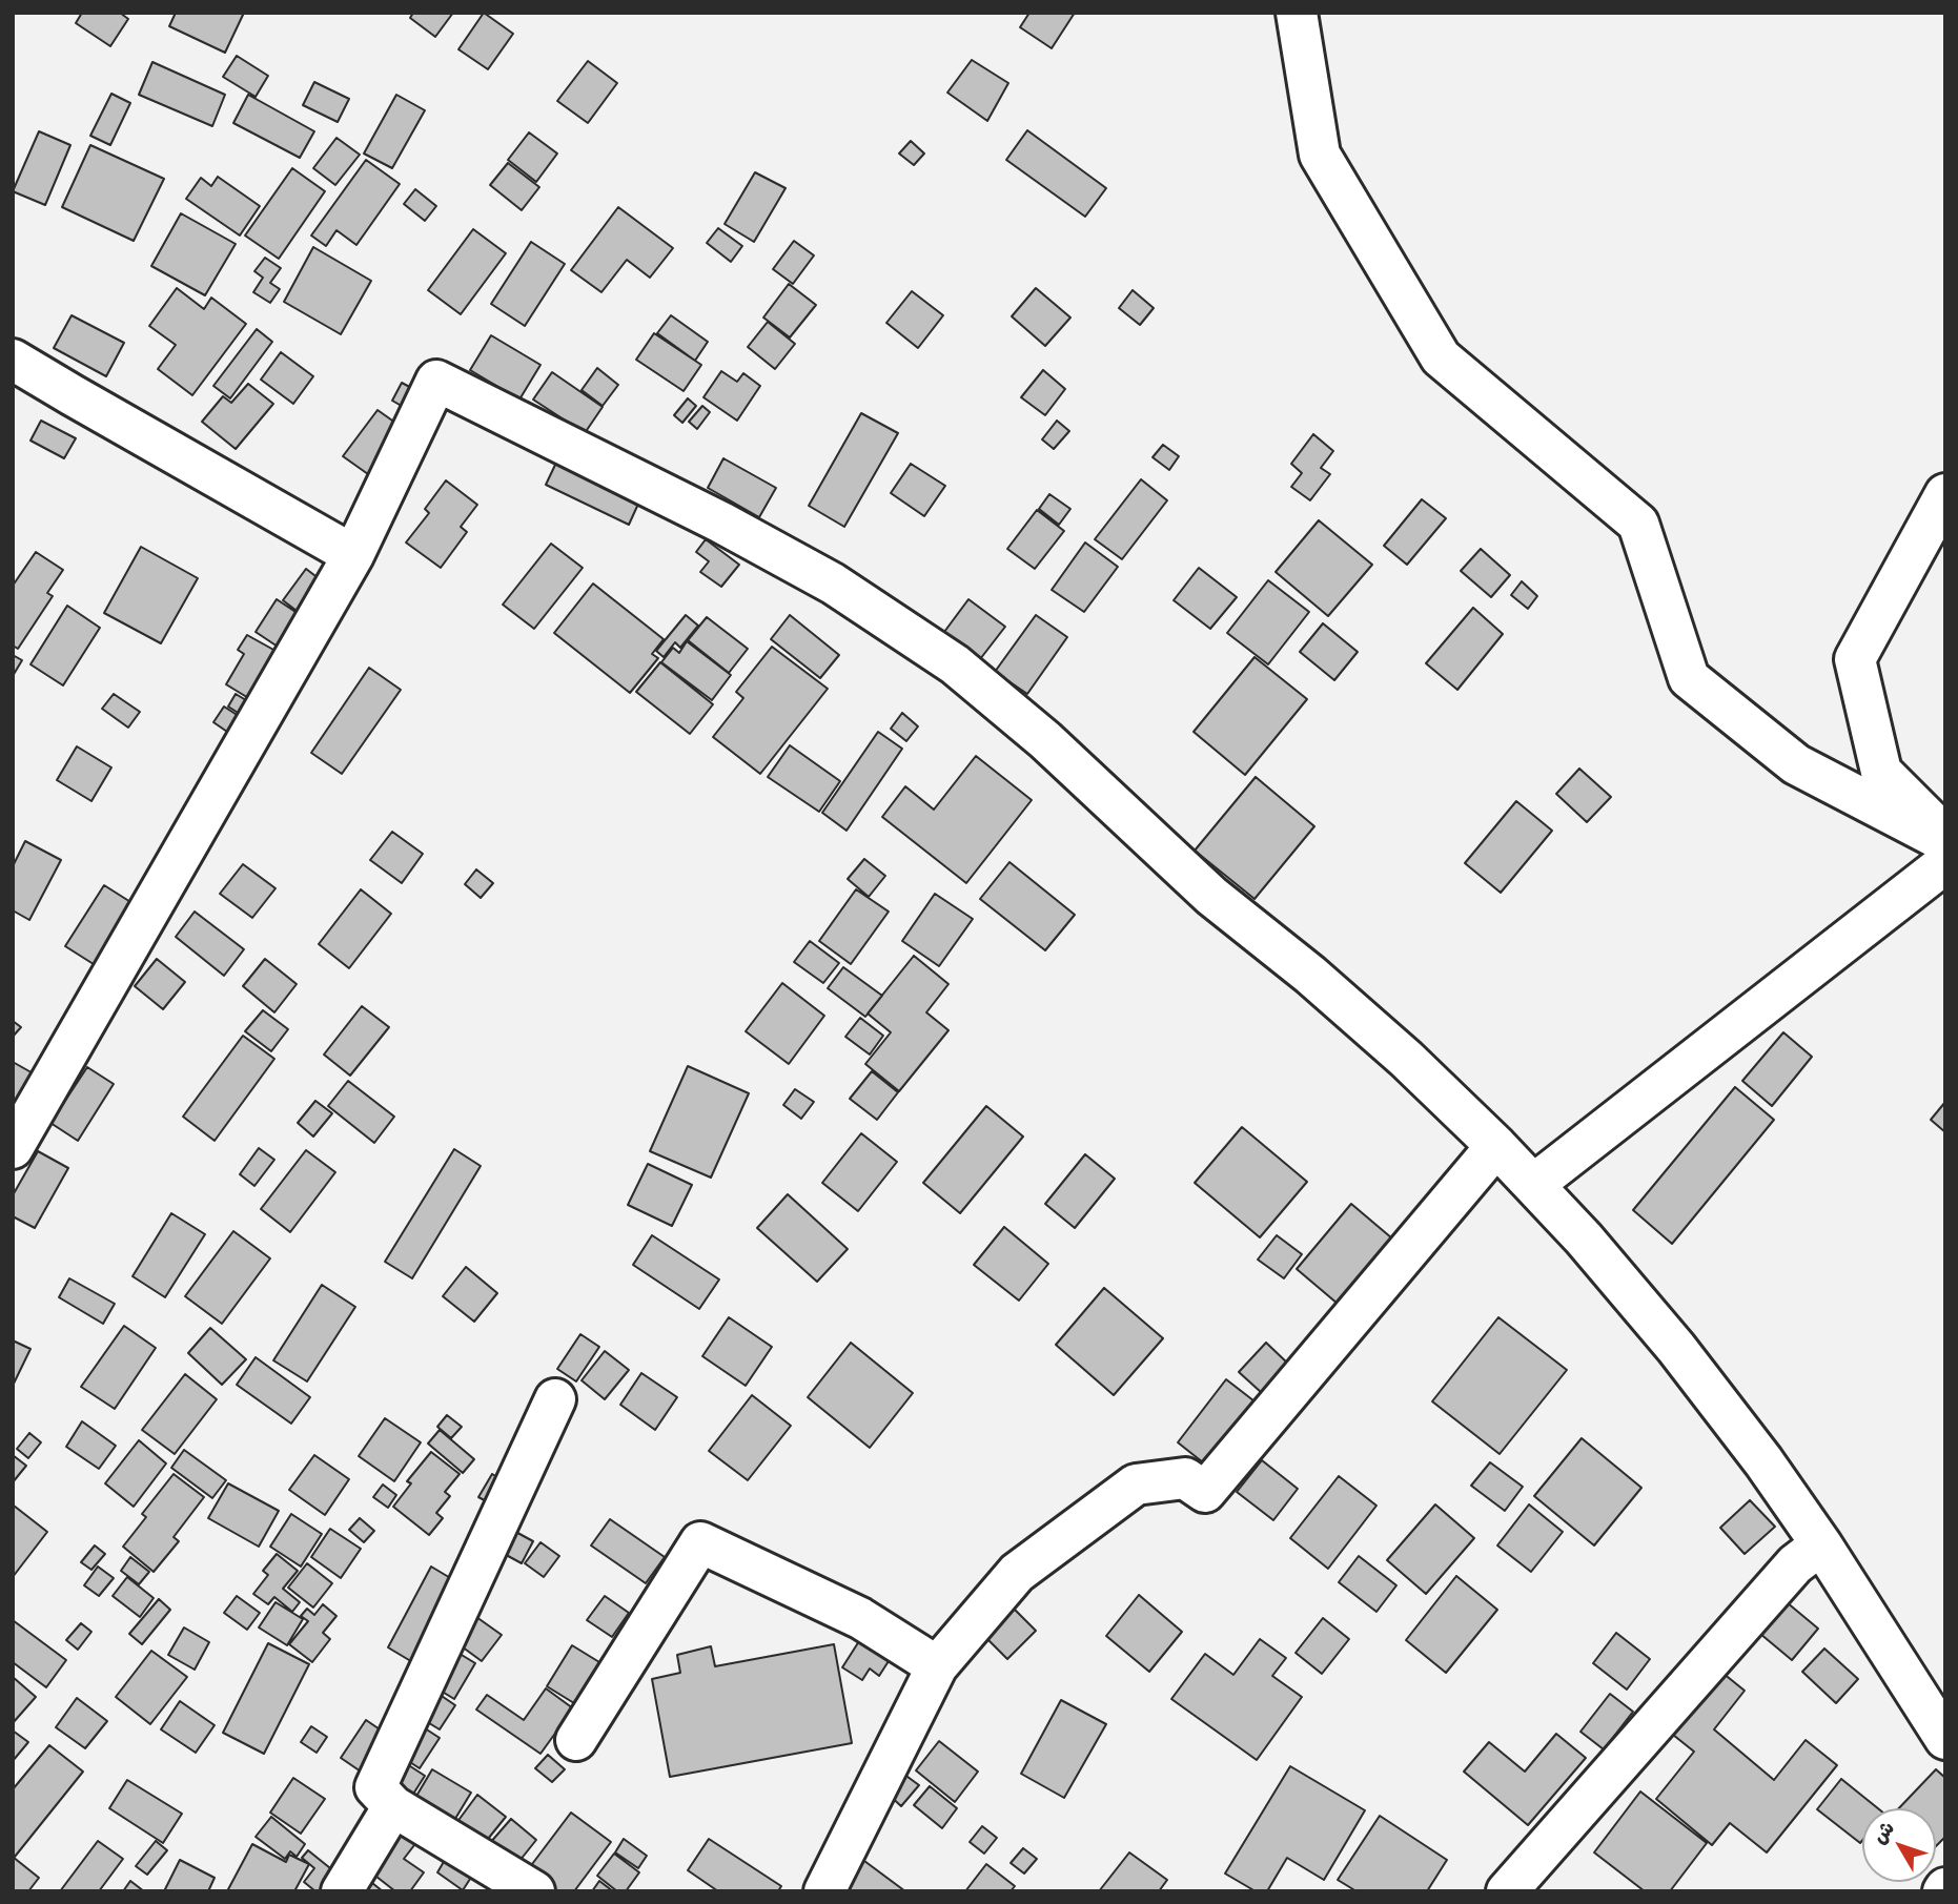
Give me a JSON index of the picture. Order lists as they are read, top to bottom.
{
  "north": "top left"
}
